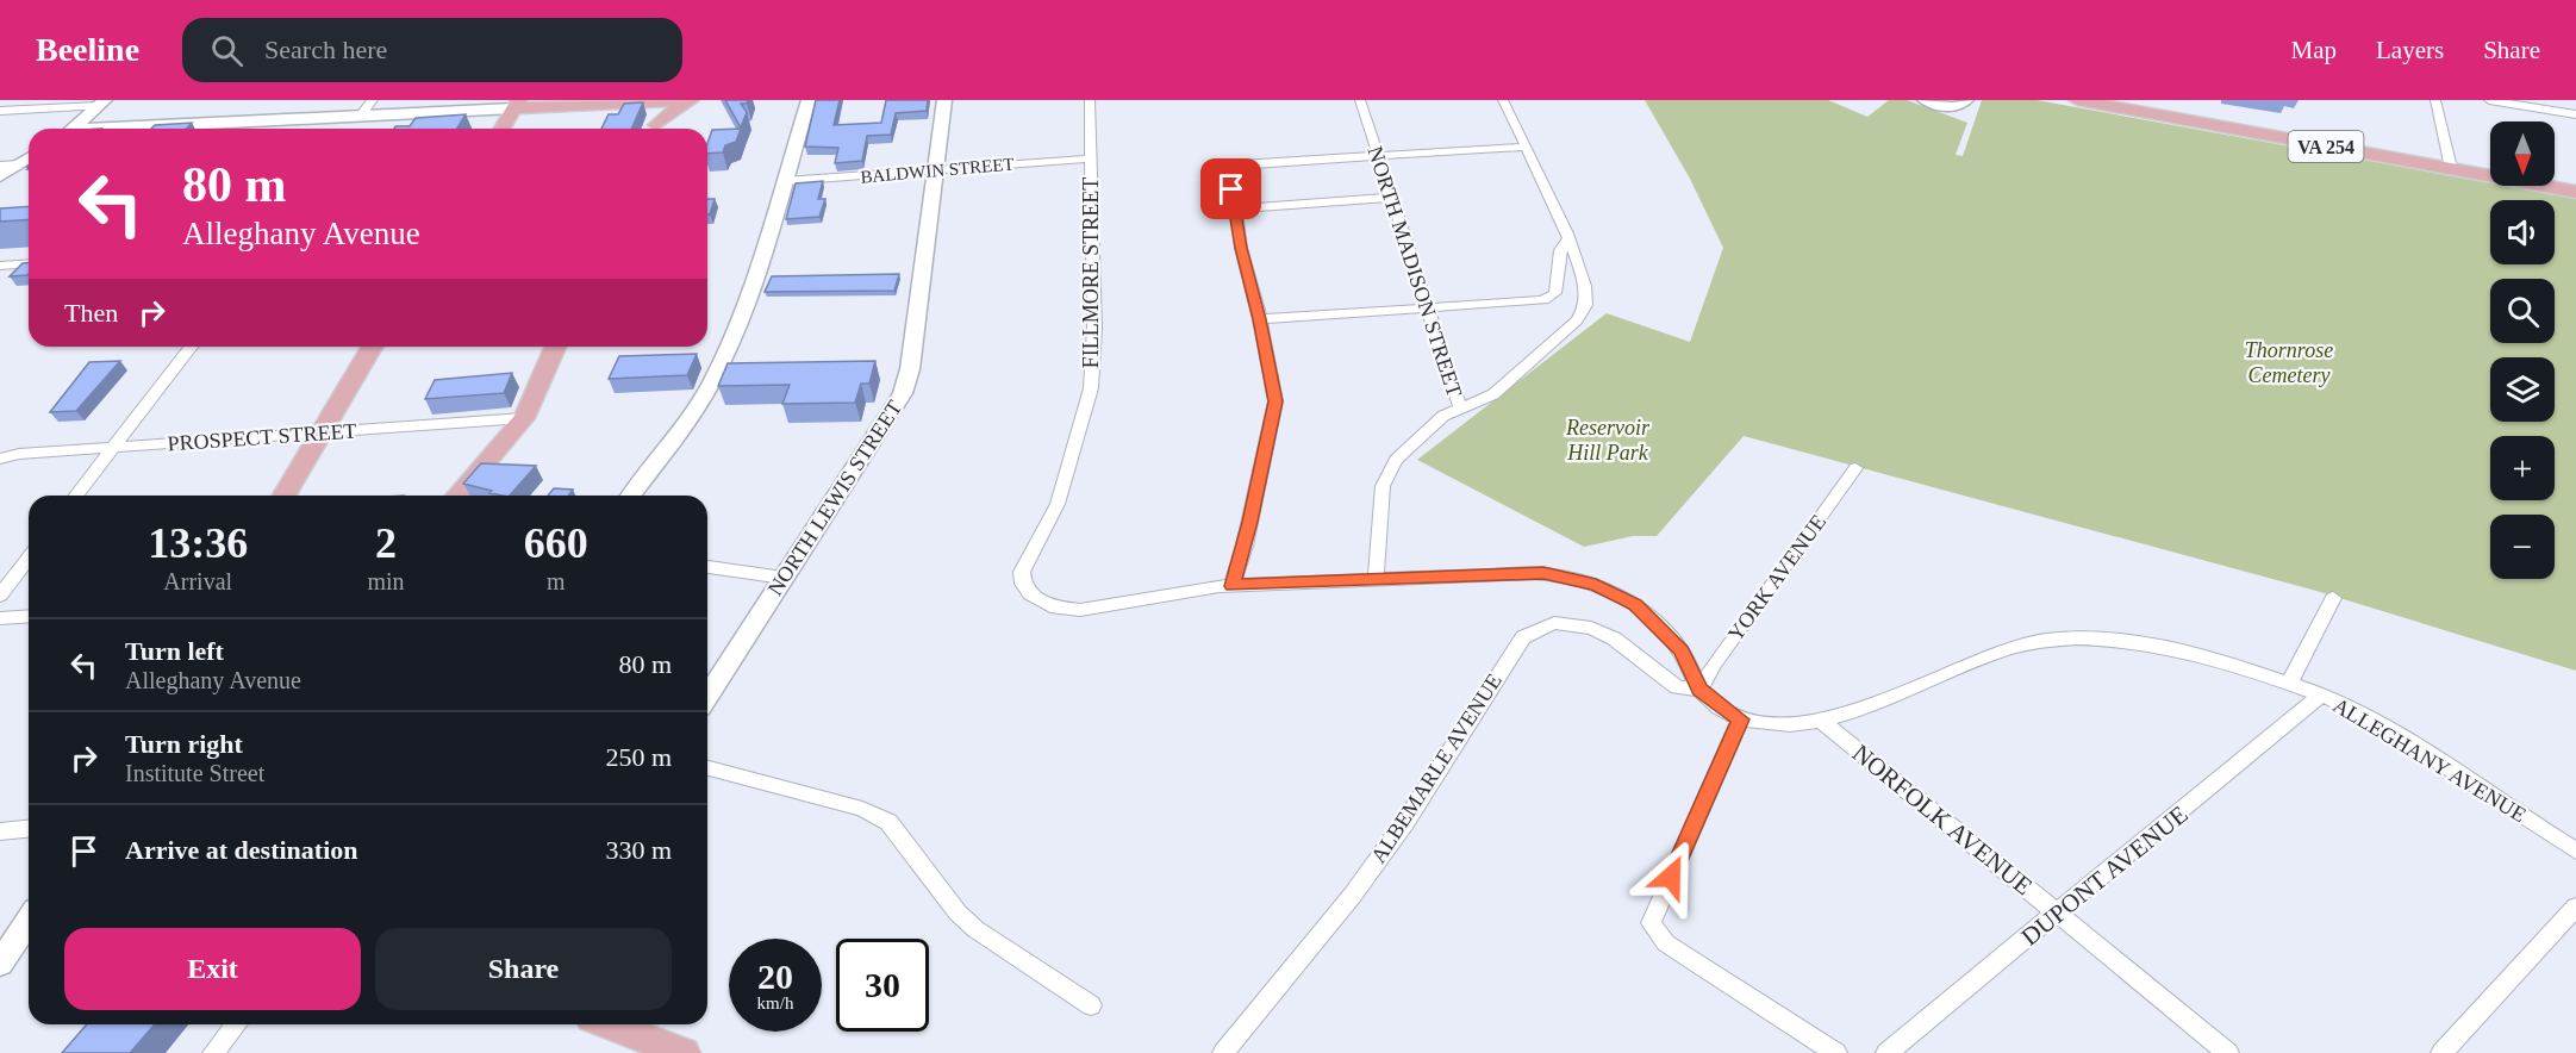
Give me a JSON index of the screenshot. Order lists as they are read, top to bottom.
{
  "streets": {
    "main road": ["VA 254"],
    "street": [
      "BALDWIN STREET",
      "NORTH MADISON STREET",
      "FILLMORE STREET",
      "PROSPECT STREET",
      "NORTH LEWIS STREET",
      "YORK AVENUE",
      "ALLEGHANY AVENUE",
      "ALBEMARLE AVENUE",
      "NORFOLK AVENUE",
      "DUPONT AVENUE"
    ]
  },
  "crossings": [
    ["BALDWIN STREET", "FILLMORE STREET"],
    ["BALDWIN STREET", "NORTH LEWIS STREET"],
    ["NORTH MADISON STREET", "ALLEGHANY AVENUE"],
    ["FILLMORE STREET", "ALLEGHANY AVENUE"],
    ["YORK AVENUE", "ALLEGHANY AVENUE"],
    ["YORK AVENUE", "ALBEMARLE AVENUE"],
    ["ALLEGHANY AVENUE", "ALBEMARLE AVENUE"],
    ["ALLEGHANY AVENUE", "NORFOLK AVENUE"],
    ["ALLEGHANY AVENUE", "DUPONT AVENUE"],
    ["NORFOLK AVENUE", "DUPONT AVENUE"]
  ],
  "parks": ["Thornrose Cemetery", "Reservoir Hill Park"],
  "north": "bottom",
  "page": {
    "header": "Beeline",
    "search": "Search here",
    "nav": ["Map", "Layers", "Share"],
    "map_buttons": ["+", "−"],
    "turn": ["80 m", "Alleghany Avenue"],
    "then": "Then",
    "eta": [
      "13:36",
      "Arrival",
      "2",
      "min",
      "660",
      "m"
    ],
    "list": [
      {
        "name": "Turn left",
        "note": "Alleghany Avenue",
        "value": "80 m"
      },
      {
        "name": "Turn right",
        "note": "Institute Street",
        "value": "250 m"
      },
      {
        "name": "Arrive at destination",
        "value": "330 m"
      }
    ],
    "buttons": ["Exit", "Share"],
    "speed": "20 km/h",
    "limit": "30"
  }
}
